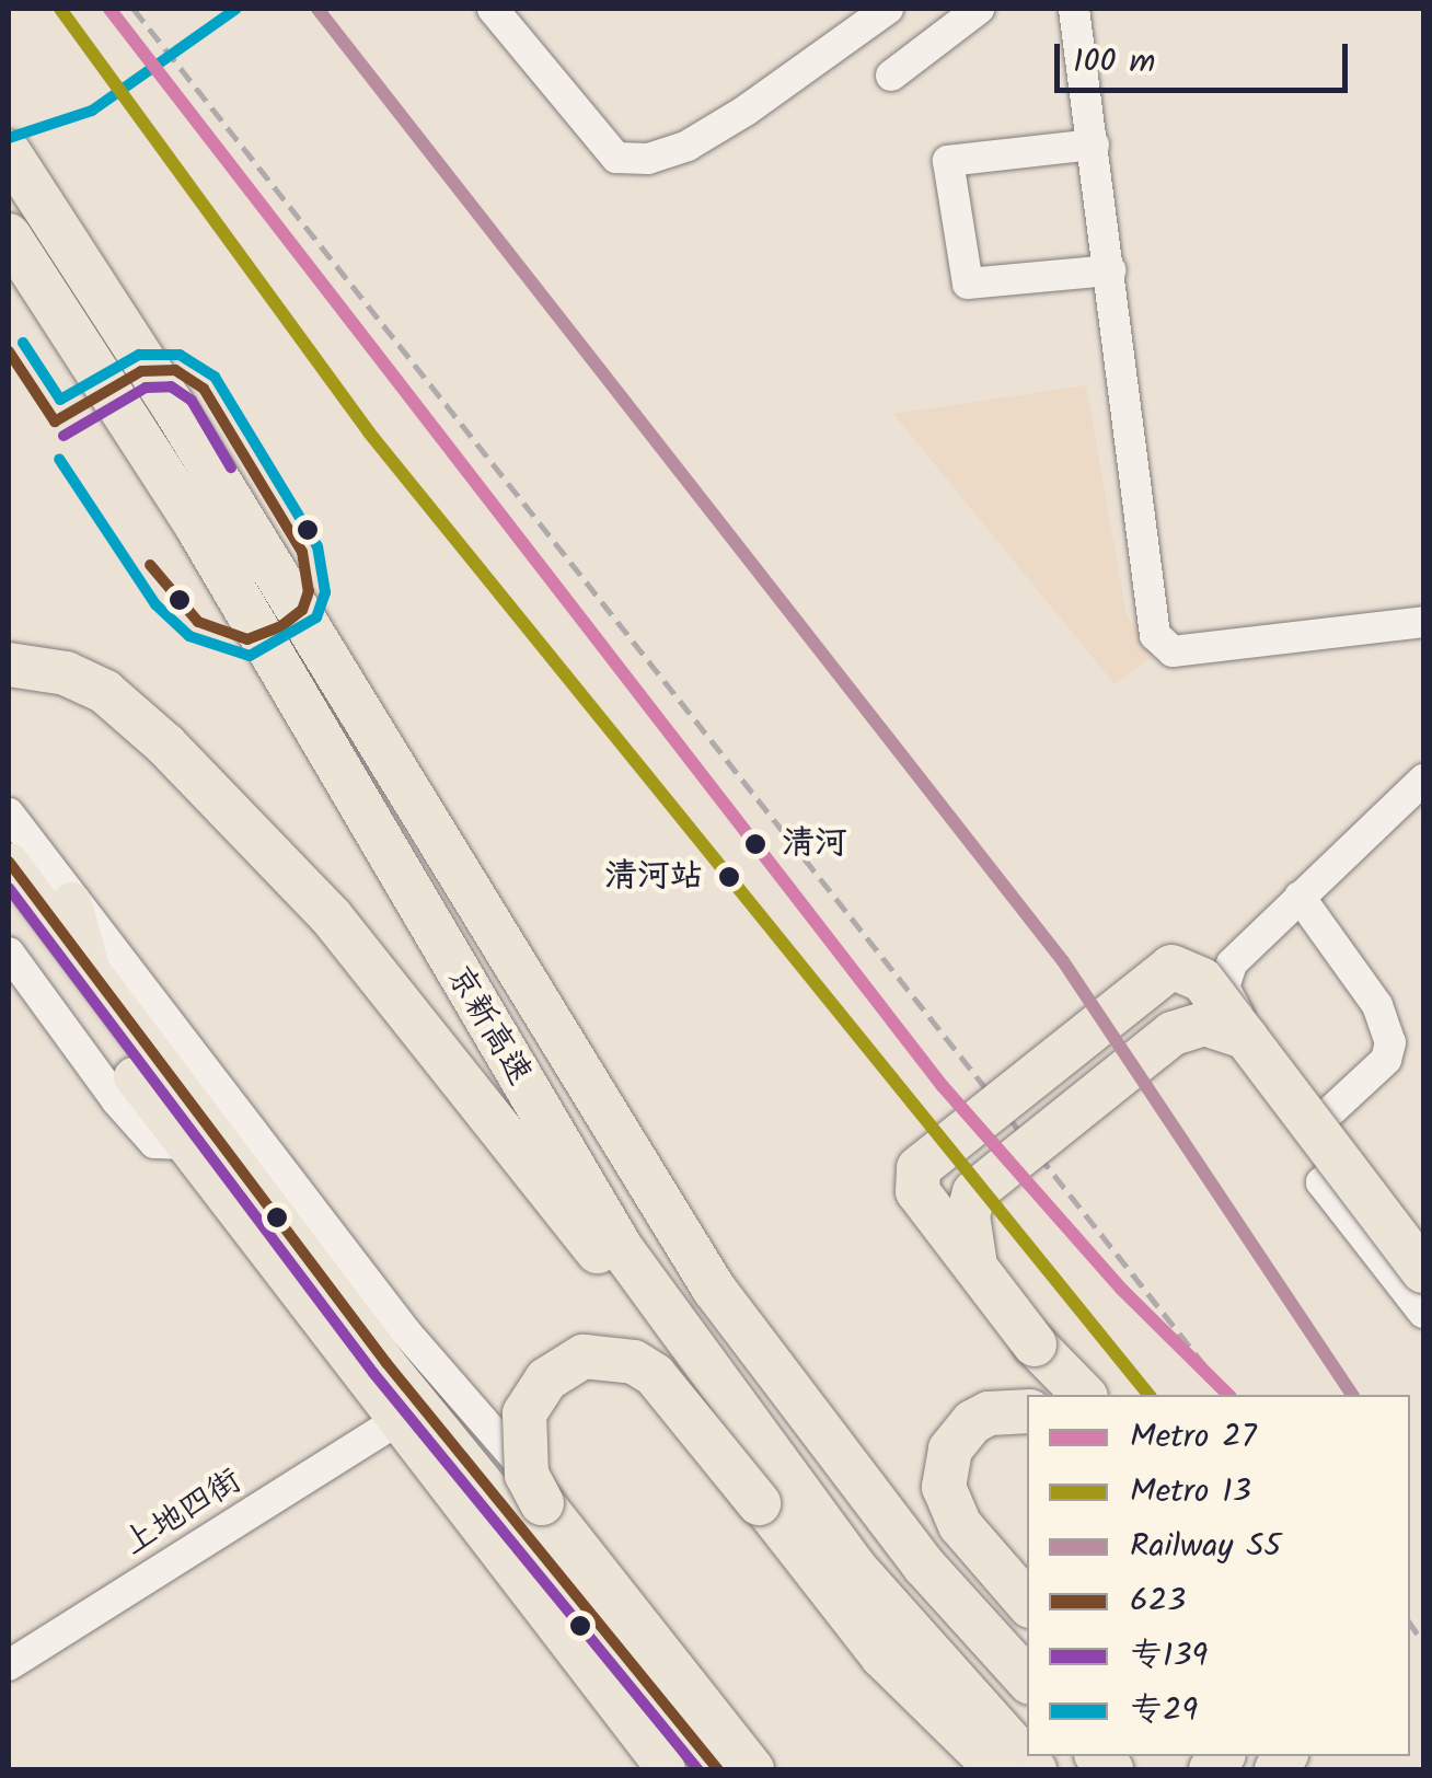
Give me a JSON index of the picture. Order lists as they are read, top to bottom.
{
  "streets": {
    "highway": ["京新高速"],
    "street": ["上地四街"]
  },
  "places": ["清河", "清河站"],
  "lines": [
    "metro line 27",
    "metro line 13",
    "rail line S5",
    "transit line 专29",
    "transit line 623",
    "transit line 专139"
  ],
  "legend": [
    "Metro 27",
    "Metro 13",
    "Railway S5",
    "623",
    "专139",
    "专29"
  ],
  "scale_bar": "100 m"
}
